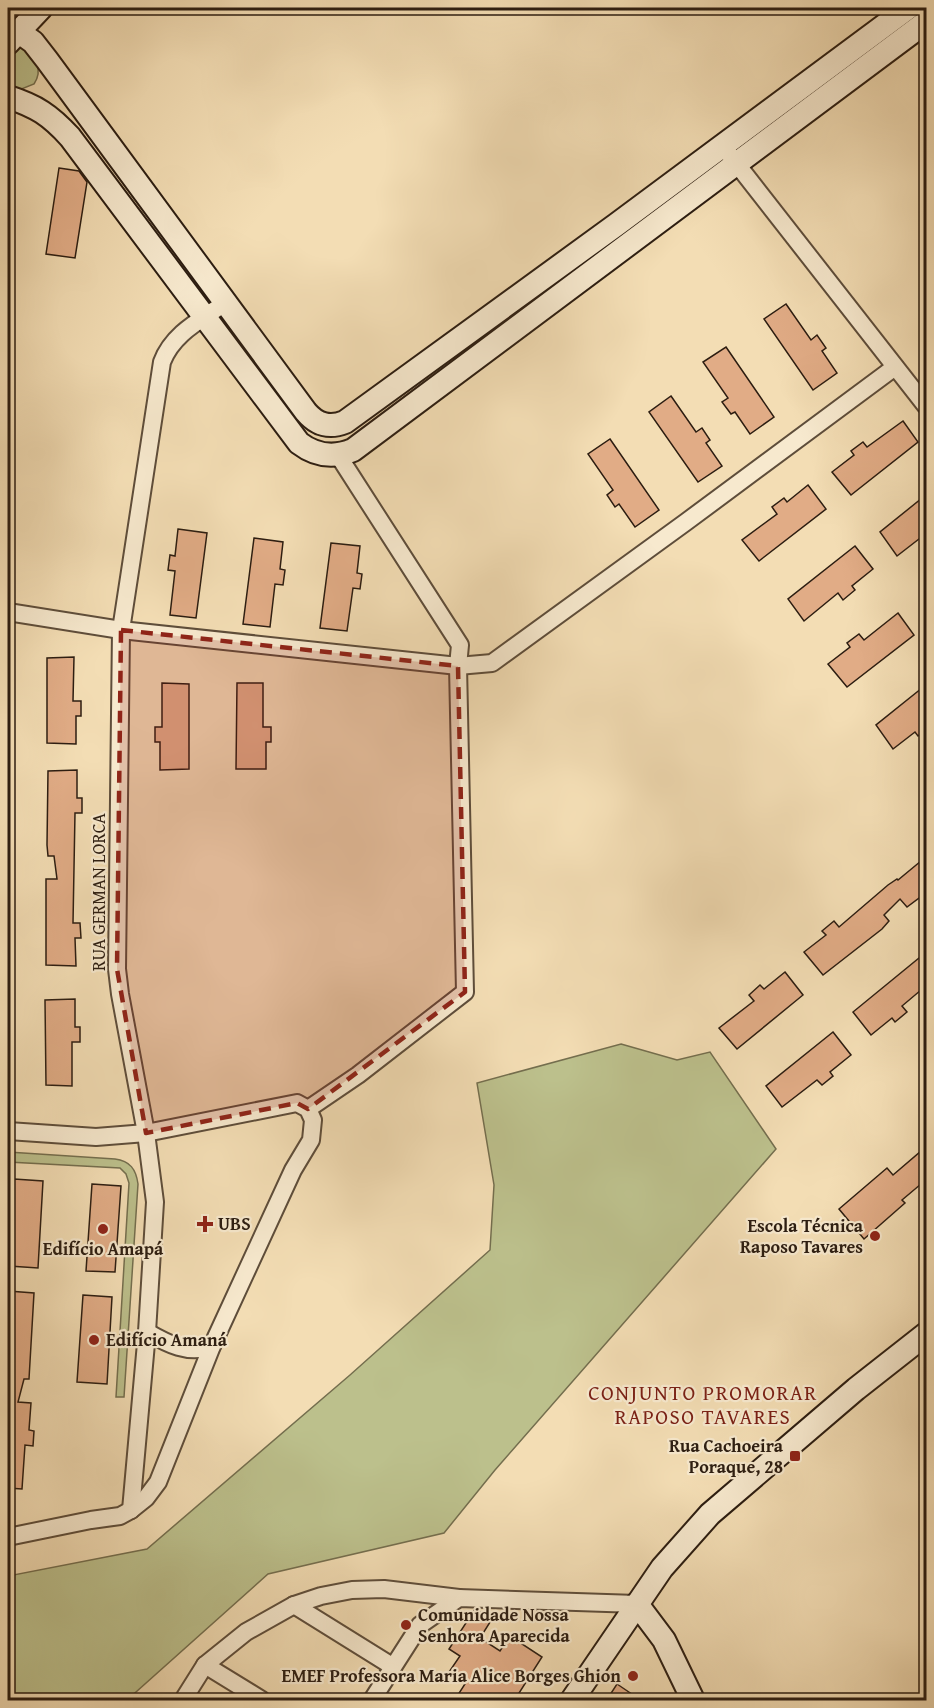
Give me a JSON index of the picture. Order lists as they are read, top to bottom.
{
  "streets": {
    "street": ["RUA GERMAN LORCA"]
  },
  "districts": ["CONJUNTO PROMORAR RAPOSO TAVARES"],
  "places": {
    "health": ["UBS"],
    "other": [
      "Edifício Amapá",
      "Escola Técnica Raposo Tavares",
      "Edifício Amaná",
      "Comunidade Nossa Senhora Aparecida",
      "EMEF Professora Maria Alice Borges Ghion"
    ],
    "transit": ["Rua Cachoeira Poraque, 28"]
  }
}
